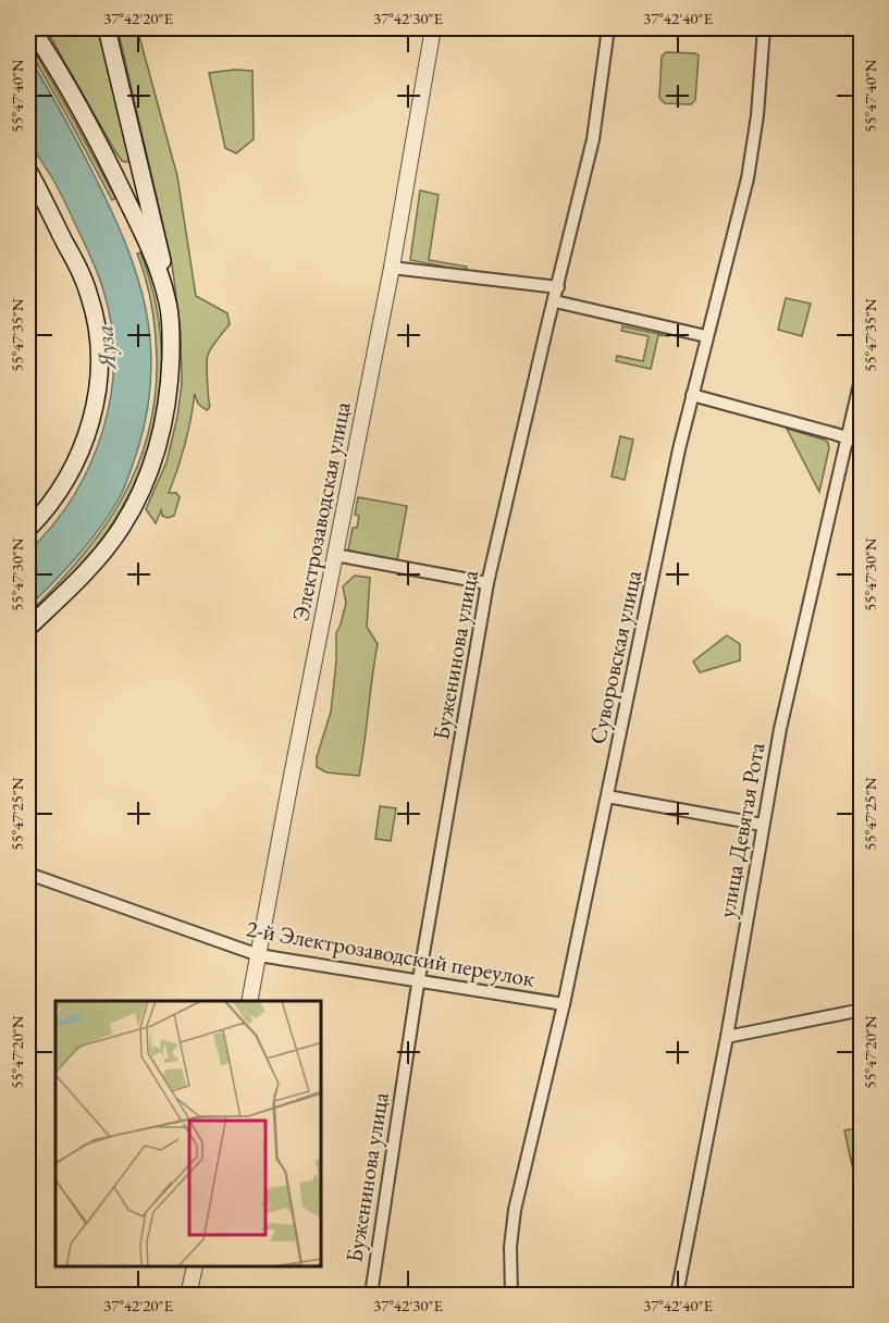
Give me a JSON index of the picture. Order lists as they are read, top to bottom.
{
  "streets": {
    "street": [
      "Электрозаводская улица",
      "Буженинова улица",
      "Суворовская улица",
      "улица Девятая Рота",
      "2-й Электрозаводский переулок"
    ]
  },
  "crossings": [
    ["Электрозаводская улица", "2-й Электрозаводский переулок"],
    ["Буженинова улица", "2-й Электрозаводский переулок"],
    ["Суворовская улица", "2-й Электрозаводский переулок"]
  ],
  "water": ["Яуза"],
  "coordinates": [
    "37°42'20\"E",
    "37°42'30\"E",
    "37°42'40\"E",
    "55°47'40\"N",
    "55°47'35\"N",
    "55°47'30\"N",
    "55°47'25\"N",
    "55°47'20\"N"
  ]
}
